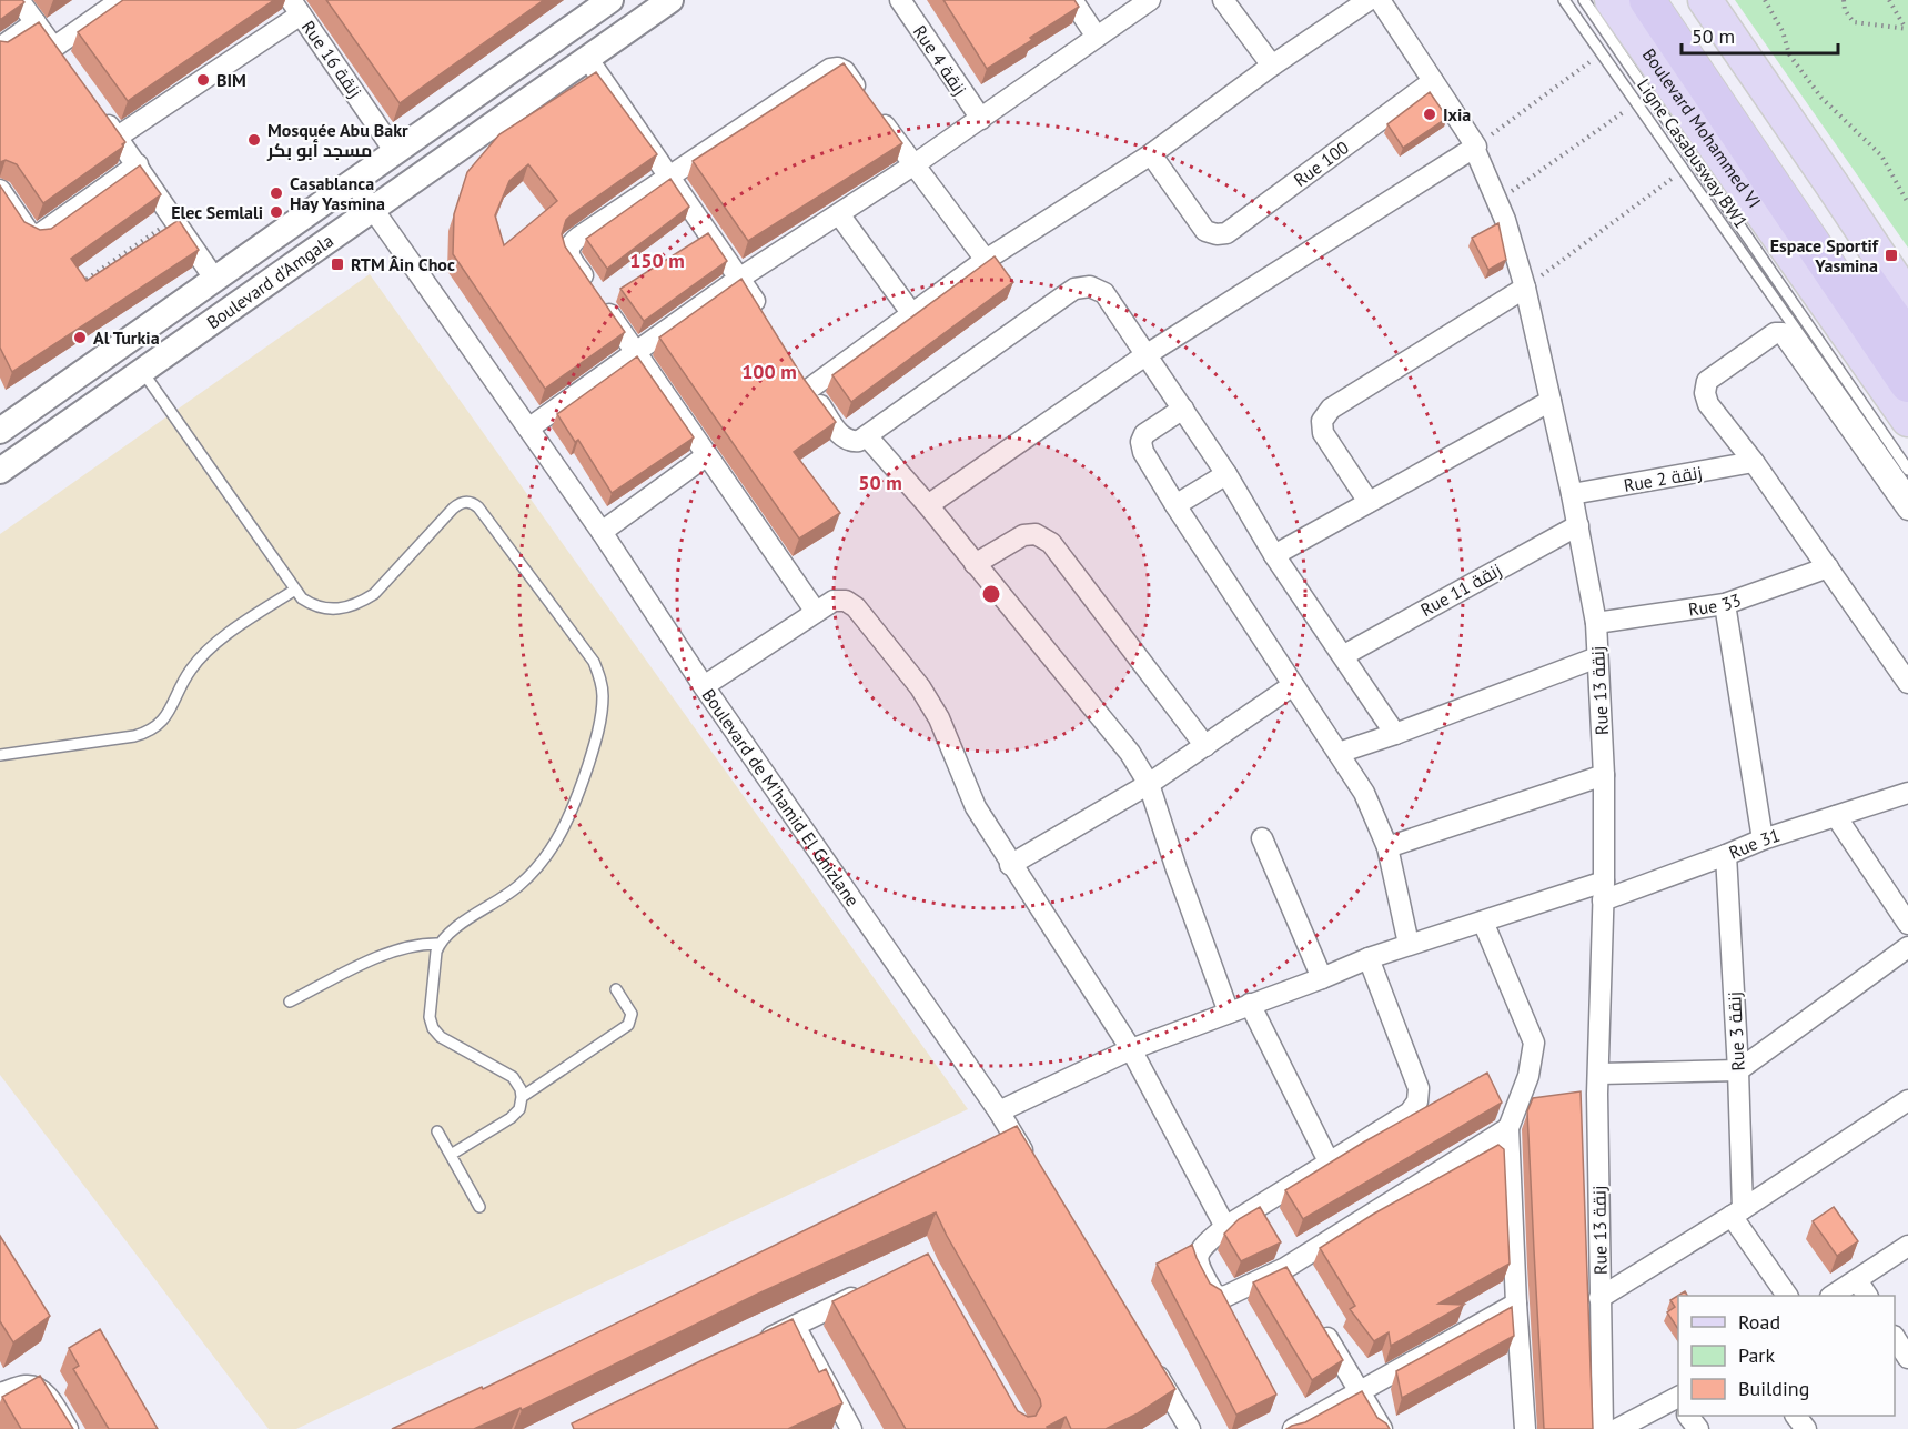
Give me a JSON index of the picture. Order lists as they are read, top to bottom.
{
  "streets": {
    "main road": ["Boulevard Mohammed VI"],
    "street": [
      "Rue 16 زنقة",
      "Rue 4 زنقة",
      "Rue 100",
      "Boulevard d'Amgala",
      "Rue 2 زنقة",
      "Rue 11 زنقة",
      "Rue 33",
      "Rue 13 زنقة",
      "Boulevard de M'hamid El Ghizlane",
      "Rue 31",
      "Rue 3 زنقة"
    ],
    "lane": ["Ligne Casabusway BW1"]
  },
  "crossings": [
    ["Rue 16 زنقة", "Boulevard d'Amgala"],
    ["Rue 100", "Rue 13 زنقة"],
    ["Boulevard d'Amgala", "Boulevard de M'hamid El Ghizlane"],
    ["Rue 2 زنقة", "Rue 13 زنقة"],
    ["Rue 11 زنقة", "Rue 13 زنقة"],
    ["Rue 33", "Rue 13 زنقة"],
    ["Rue 13 زنقة", "Rue 31"],
    ["Boulevard de M'hamid El Ghizlane", "Rue 31"],
    ["Rue 31", "Rue 3 زنقة"]
  ],
  "places": {
    "other": [
      "BIM",
      "Ixia",
      "Mosquée Abu Bakr مسجد أبو بكر",
      "Casablanca Hay Yasmina",
      "Elec Semlali",
      "Al Turkia"
    ],
    "transit": ["Espace Sportif Yasmina", "RTM Âin Choc"]
  },
  "legend": ["Road", "Park", "Building"],
  "scale_bar": "50 m",
  "rings": ["150 m", "100 m", "50 m"]
}
